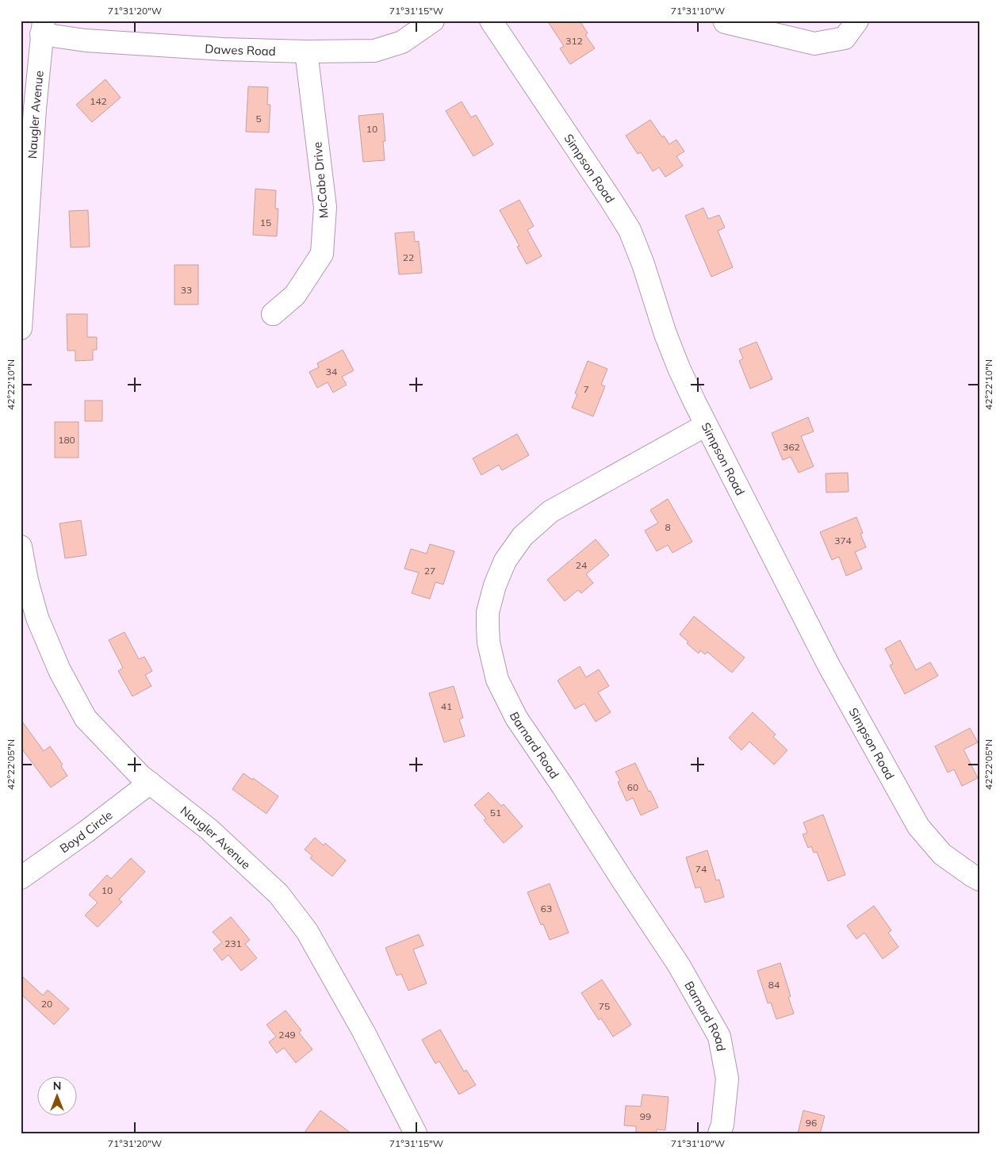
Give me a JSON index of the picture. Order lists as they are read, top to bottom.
{
  "streets": {
    "street": [
      "Dawes Road",
      "Naugler Avenue",
      "Simpson Road",
      "McCabe Drive",
      "Barnard Road",
      "Boyd Circle"
    ]
  },
  "crossings": [
    ["Dawes Road", "Naugler Avenue"],
    ["Dawes Road", "McCabe Drive"],
    ["Naugler Avenue", "Boyd Circle"],
    ["Simpson Road", "Barnard Road"]
  ],
  "house_numbers": [
    "312",
    "142",
    "5",
    "10",
    "15",
    "22",
    "33",
    "34",
    "7",
    "180",
    "362",
    "8",
    "374",
    "24",
    "27",
    "41",
    "60",
    "51",
    "74",
    "10",
    "63",
    "231",
    "84",
    "20",
    "75",
    "249",
    "99",
    "96"
  ],
  "north": "top",
  "coordinates": [
    "71°31'20\"W",
    "71°31'15\"W",
    "71°31'10\"W",
    "42°22'10\"N",
    "42°22'05\"N"
  ]
}
